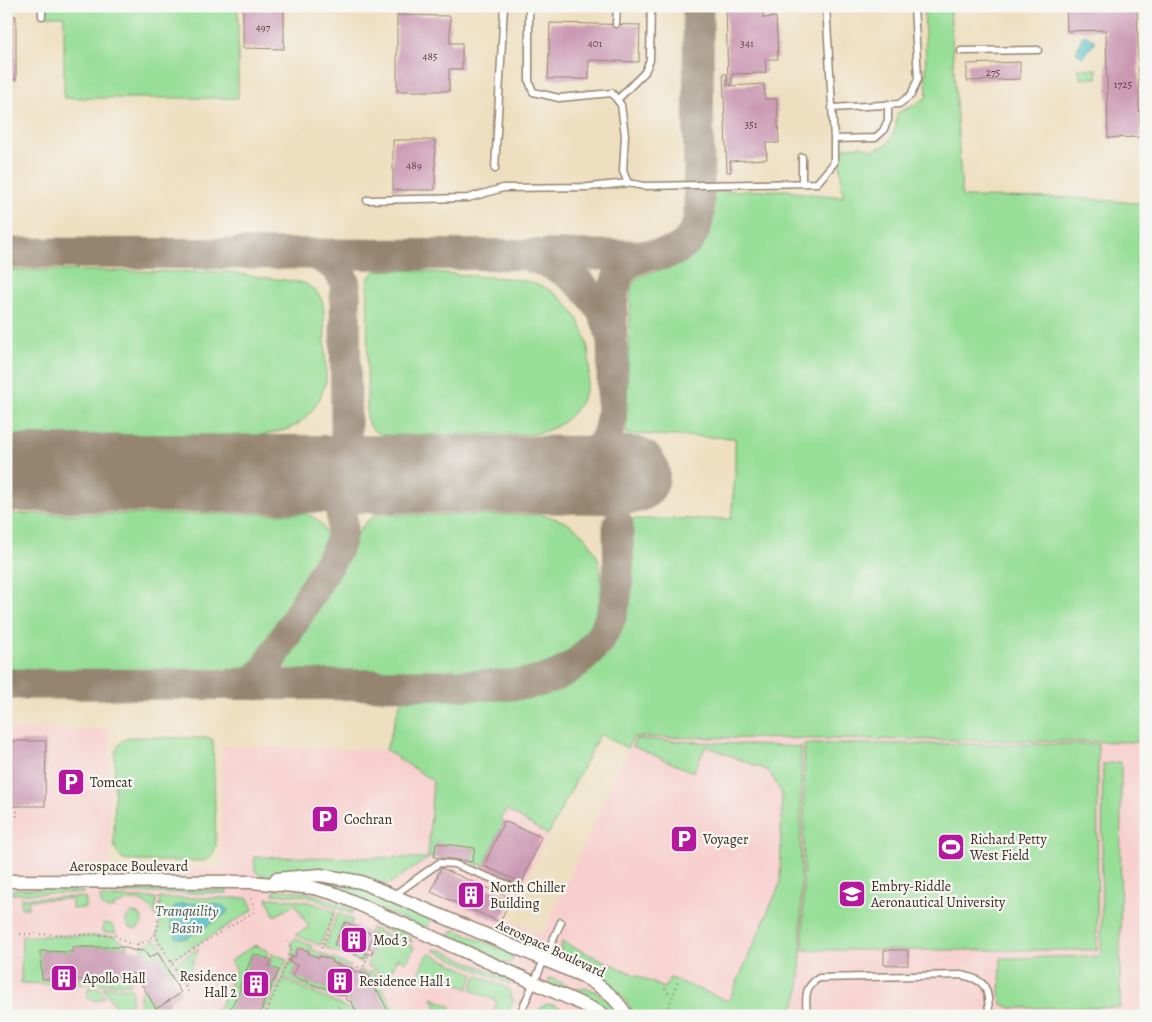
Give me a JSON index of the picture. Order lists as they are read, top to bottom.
{
  "streets": {
    "street": ["Aerospace Boulevard"]
  },
  "water": ["Tranquility Basin"],
  "places": {
    "parking": ["Tomcat", "Cochran", "Voyager"],
    "sports": ["Richard Petty West Field"],
    "school or university": ["Embry-Riddle Aeronautical University"],
    "building": [
      "North Chiller Building",
      "Mod 3",
      "Apollo Hall",
      "Residence Hall 1",
      "Residence Hall 2"
    ]
  },
  "house_numbers": [
    "497",
    "401",
    "341",
    "485",
    "275",
    "1725",
    "351",
    "489"
  ]
}
